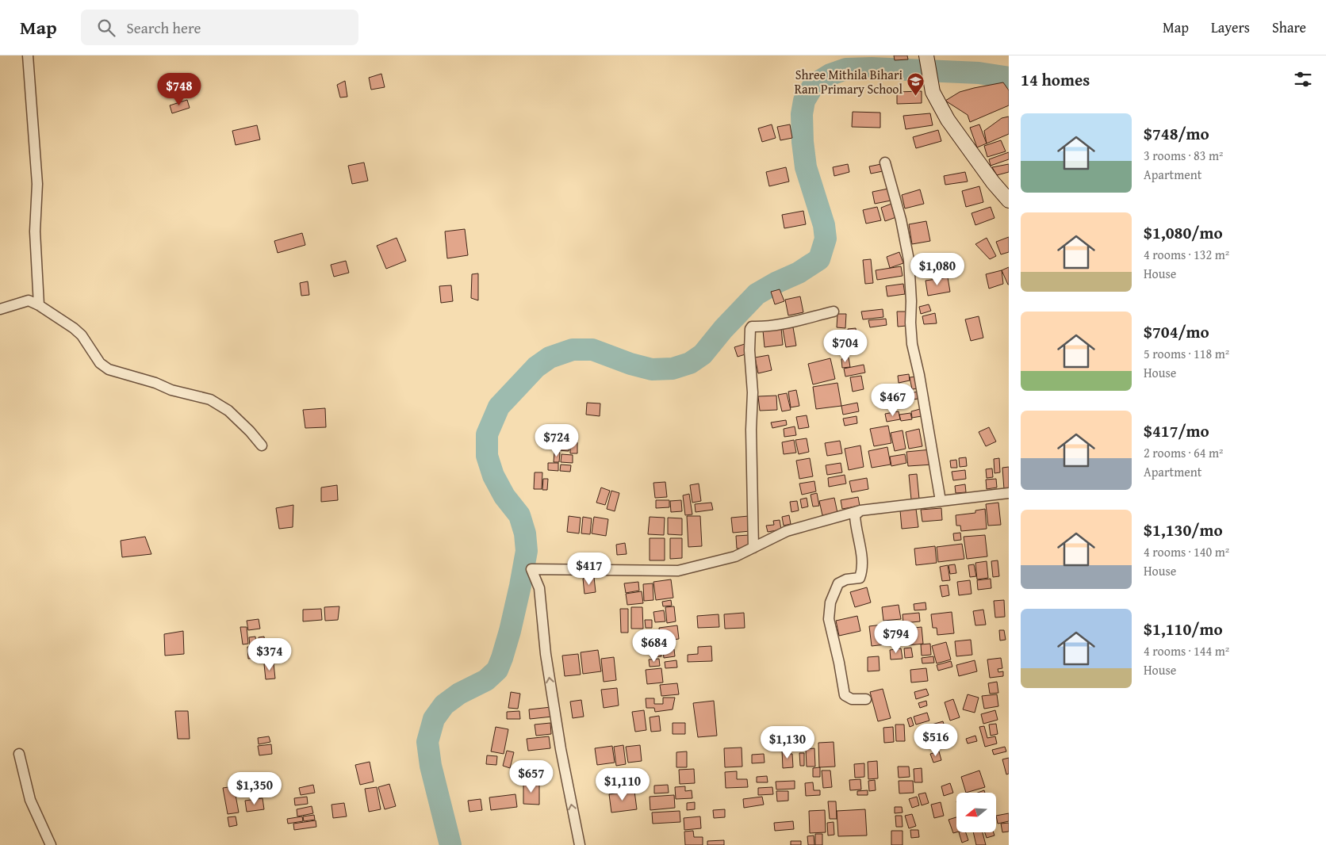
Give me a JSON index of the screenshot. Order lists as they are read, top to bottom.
{
  "places": {
    "school or university": ["Shree Mithila Bihari Ram Primary School"]
  },
  "north": "left",
  "page": {
    "header": "Map",
    "search": "Search here",
    "nav": ["Map", "Layers", "Share"],
    "heading": "14 homes",
    "price": [
      "$748",
      "$1,080",
      "$704",
      "$467",
      "$724",
      "$417",
      "$794",
      "$684",
      "$374",
      "$516",
      "$1,130",
      "$657",
      "$1,110",
      "$1,350"
    ],
    "list": [
      {
        "name": "$748/mo",
        "note": "3 rooms · 83 m² · Apartment"
      },
      {
        "name": "$1,080/mo",
        "note": "4 rooms · 132 m² · House"
      },
      {
        "name": "$704/mo",
        "note": "5 rooms · 118 m² · House"
      },
      {
        "name": "$417/mo",
        "note": "2 rooms · 64 m² · Apartment"
      },
      {
        "name": "$1,130/mo",
        "note": "4 rooms · 140 m² · House"
      },
      {
        "name": "$1,110/mo",
        "note": "4 rooms · 144 m² · House"
      }
    ]
  }
}
